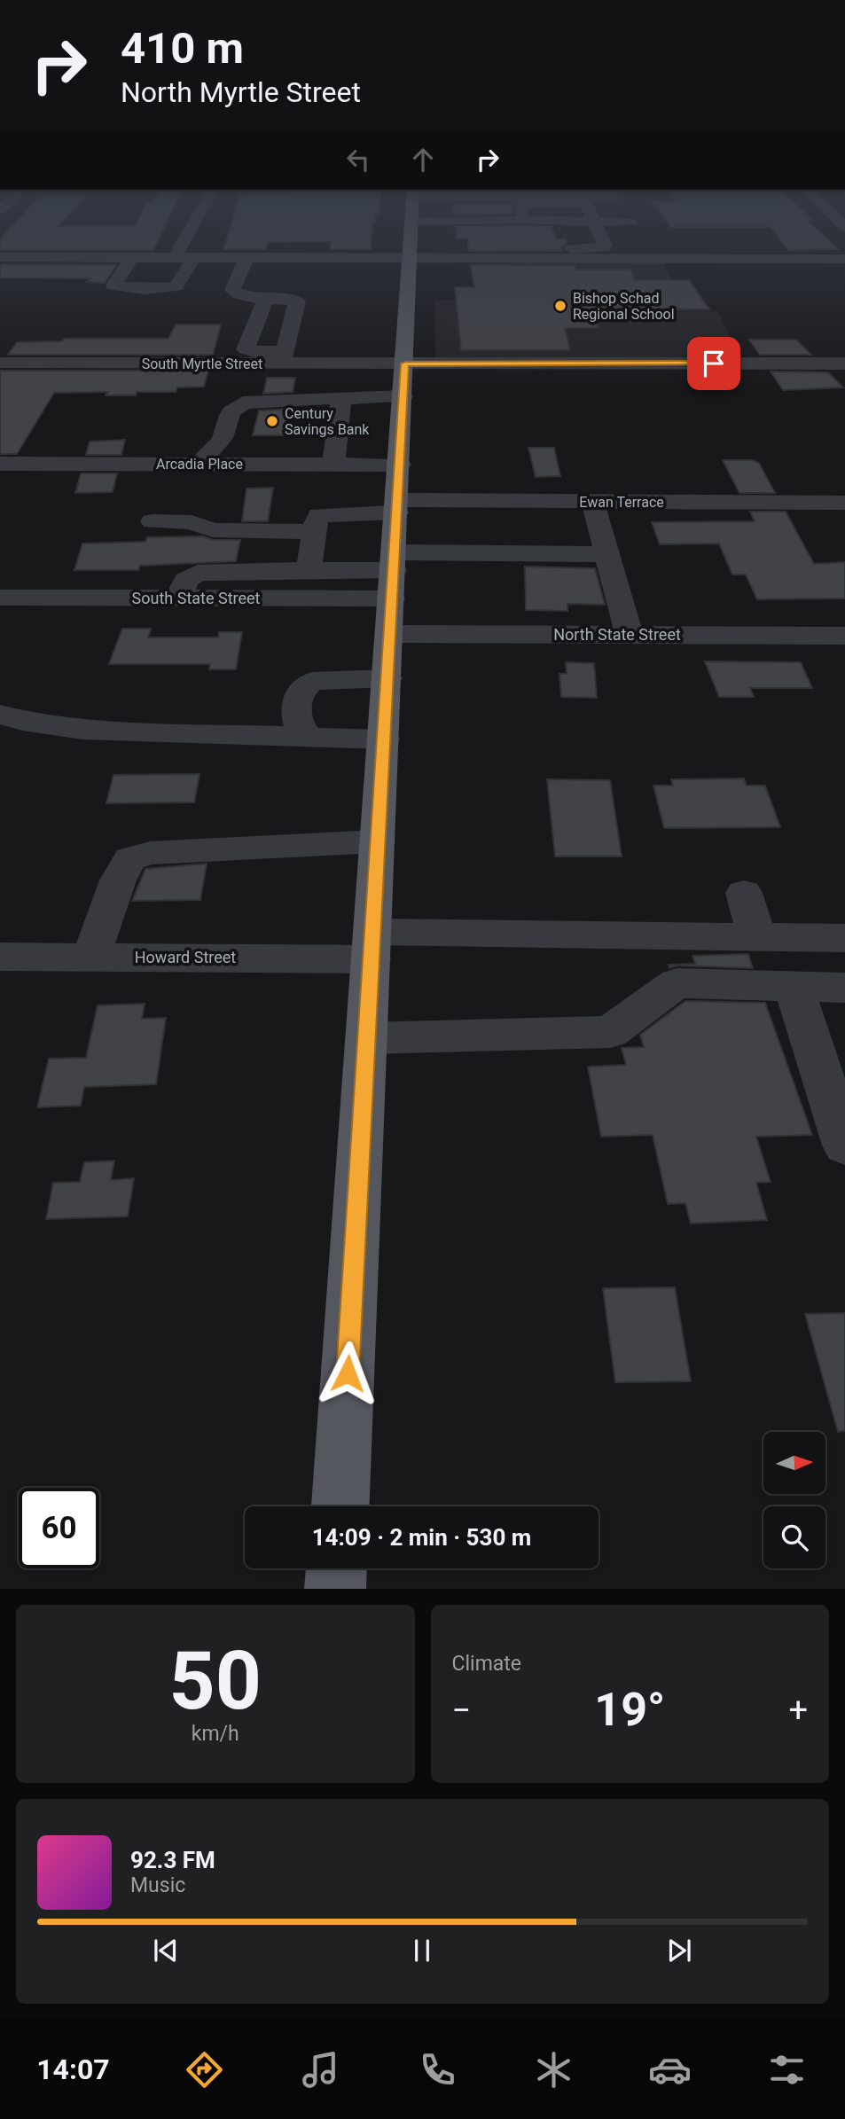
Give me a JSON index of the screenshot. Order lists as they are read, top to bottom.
{
  "streets": {
    "street": [
      "South Myrtle Street",
      "Arcadia Place",
      "Ewan Terrace",
      "South State Street",
      "North State Street",
      "Howard Street"
    ]
  },
  "crossings": [
    ["South State Street", "North State Street"]
  ],
  "places": ["Bishop Schad Regional School", "Century Savings Bank"],
  "north": "right",
  "page": {
    "turn": ["410 m", "North Myrtle Street"],
    "limit": "60",
    "trip": "14:09 · 2 min · 530 m",
    "tile": [
      ["50", "km/h"],
      "Climate"
    ],
    "heat": ["−", "19°", "+"],
    "song": ["92.3 FM", "Music"],
    "tabs": "14:07"
  }
}
